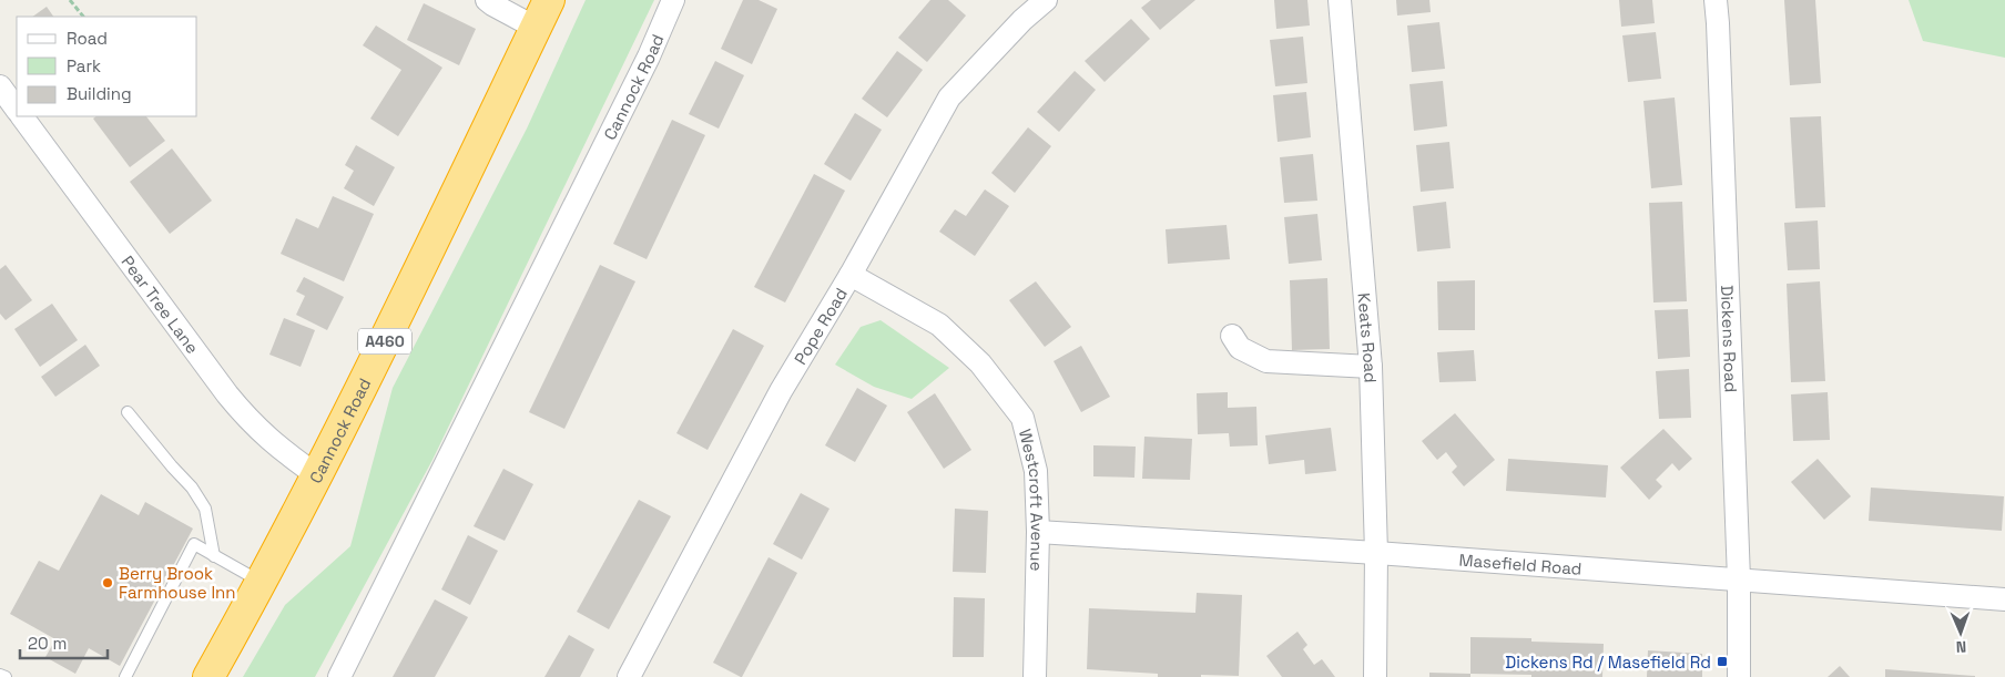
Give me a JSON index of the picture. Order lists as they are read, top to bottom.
{
  "streets": {
    "highway": ["Cannock Road", "A460"],
    "street": [
      "Pear Tree Lane",
      "Pope Road",
      "Keats Road",
      "Dickens Road",
      "Westcroft Avenue",
      "Masefield Road"
    ]
  },
  "crossings": [
    ["Cannock Road", "Pear Tree Lane"],
    ["Pope Road", "Westcroft Avenue"],
    ["Keats Road", "Masefield Road"],
    ["Dickens Road", "Masefield Road"],
    ["Westcroft Avenue", "Masefield Road"]
  ],
  "places": {
    "other": ["Berry Brook Farmhouse Inn"],
    "transit": ["Dickens Rd / Masefield Rd"]
  },
  "legend": ["Road", "Park", "Building"],
  "scale_bar": "20 m",
  "north": "bottom"
}
